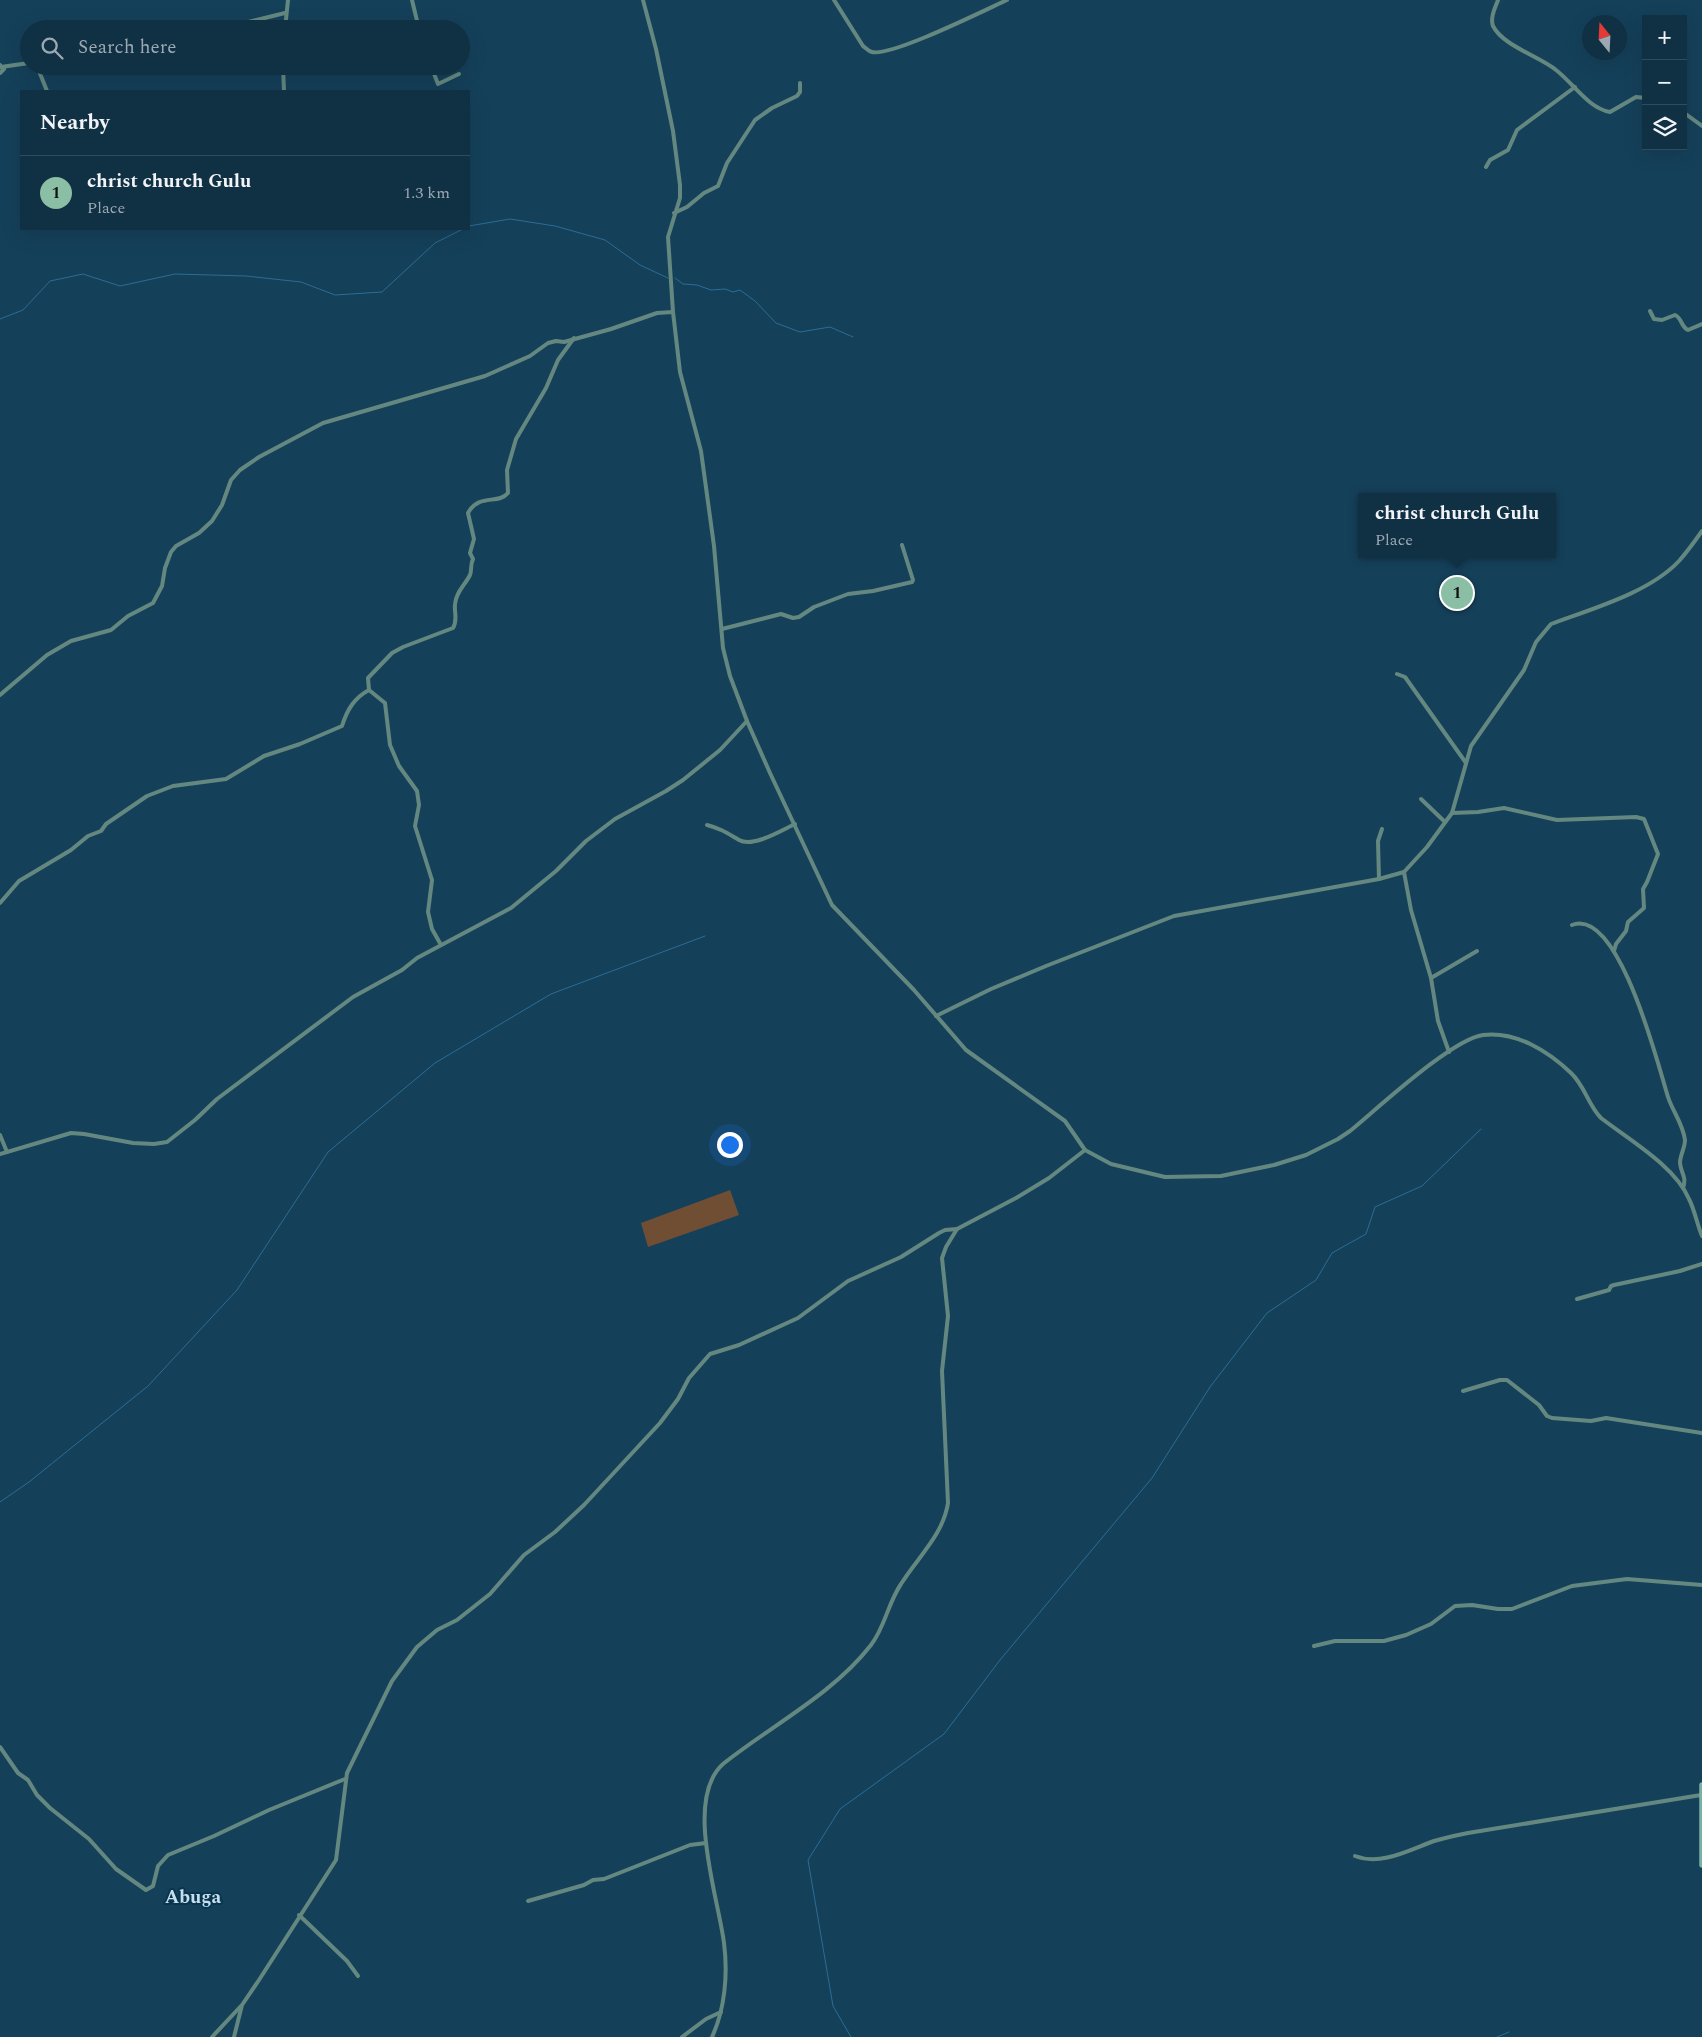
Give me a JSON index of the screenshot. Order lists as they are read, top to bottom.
{
  "districts": ["Abuga"],
  "north": "top",
  "page": {
    "map_buttons": ["+", "−"],
    "search": "Search here",
    "heading": "Nearby",
    "list": [
      {
        "mark": "1",
        "name": "christ church Gulu",
        "note": "Place",
        "value": "1.3 km"
      }
    ],
    "popup": ["christ church Gulu", "Place"],
    "pins": "1"
  }
}
